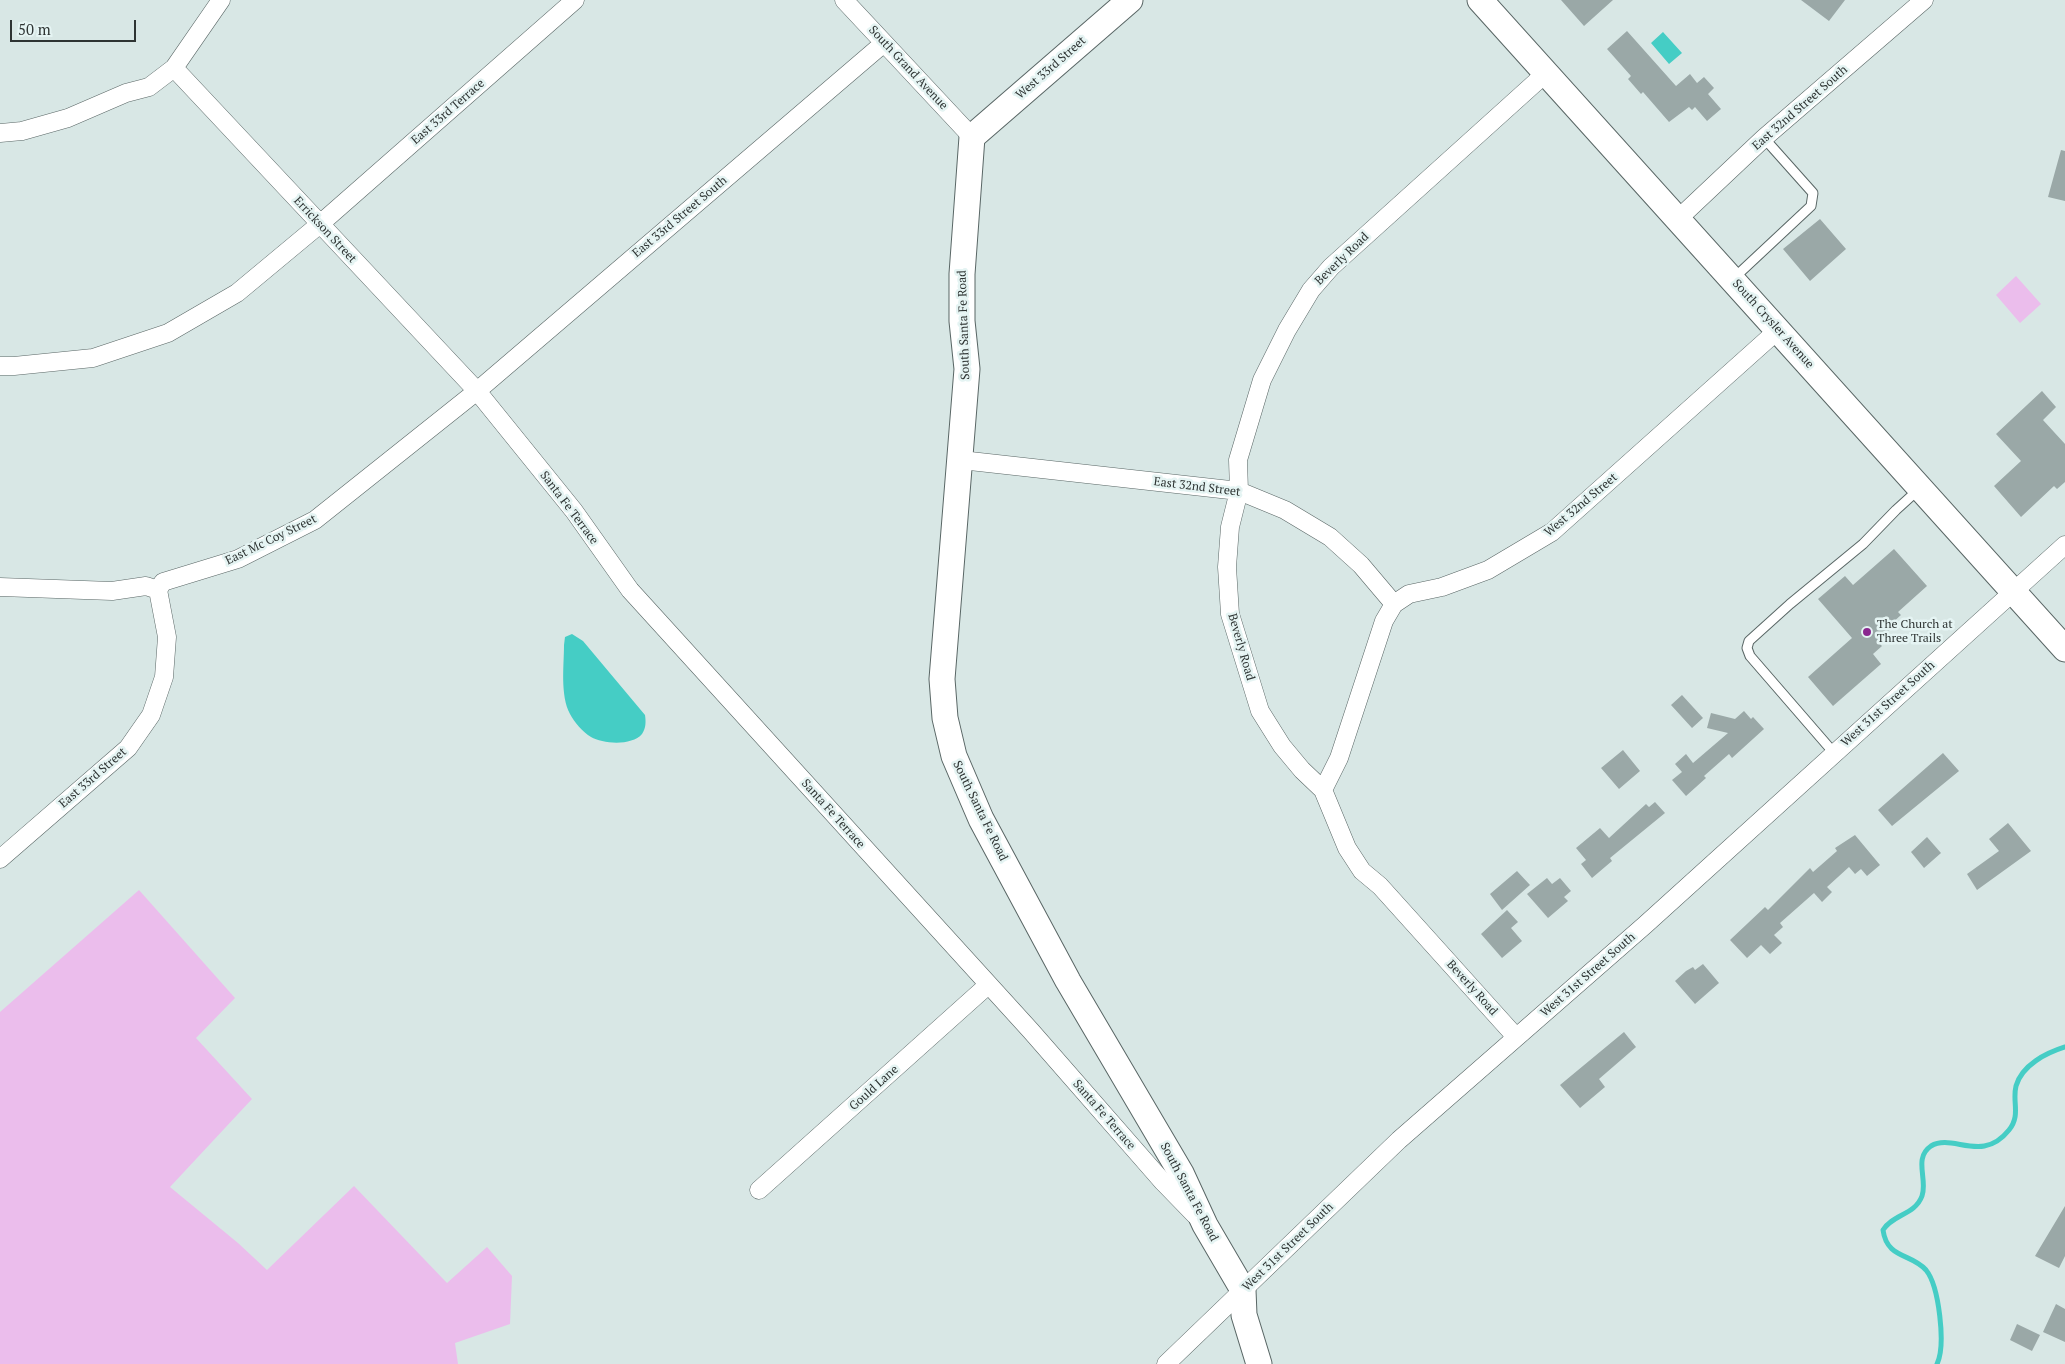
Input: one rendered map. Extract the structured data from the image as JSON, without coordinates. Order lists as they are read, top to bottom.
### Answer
{
  "streets": {
    "street": [
      "South Grand Avenue",
      "West 33rd Street",
      "East 32nd Street South",
      "East 33rd Terrace",
      "East 33rd Street South",
      "Errickson Street",
      "Beverly Road",
      "South Crysler Avenue",
      "South Santa Fe Road",
      "East 32nd Street",
      "West 32nd Street",
      "Santa Fe Terrace",
      "East Mc Coy Street",
      "West 31st Street South",
      "East 33rd Street",
      "Gould Lane"
    ]
  },
  "crossings": [
    ["South Grand Avenue", "West 33rd Street"],
    ["South Grand Avenue", "East 33rd Street South"],
    ["South Grand Avenue", "South Santa Fe Road"],
    ["West 33rd Street", "South Santa Fe Road"],
    ["East 32nd Street South", "South Crysler Avenue"],
    ["East 33rd Terrace", "Errickson Street"],
    ["East 33rd Street South", "Errickson Street"],
    ["East 33rd Street South", "Santa Fe Terrace"],
    ["East 33rd Street South", "East Mc Coy Street"],
    ["Errickson Street", "Santa Fe Terrace"],
    ["Errickson Street", "East Mc Coy Street"],
    ["Beverly Road", "South Crysler Avenue"],
    ["Beverly Road", "East 32nd Street"],
    ["Beverly Road", "West 31st Street South"],
    ["South Crysler Avenue", "West 32nd Street"],
    ["South Crysler Avenue", "West 31st Street South"],
    ["South Santa Fe Road", "East 32nd Street"],
    ["South Santa Fe Road", "Santa Fe Terrace"],
    ["South Santa Fe Road", "West 31st Street South"],
    ["East 32nd Street", "West 32nd Street"],
    ["Santa Fe Terrace", "East Mc Coy Street"],
    ["Santa Fe Terrace", "Gould Lane"],
    ["East Mc Coy Street", "East 33rd Street"]
  ],
  "places": ["The Church at Three Trails"],
  "scale_bar": "50 m"
}
